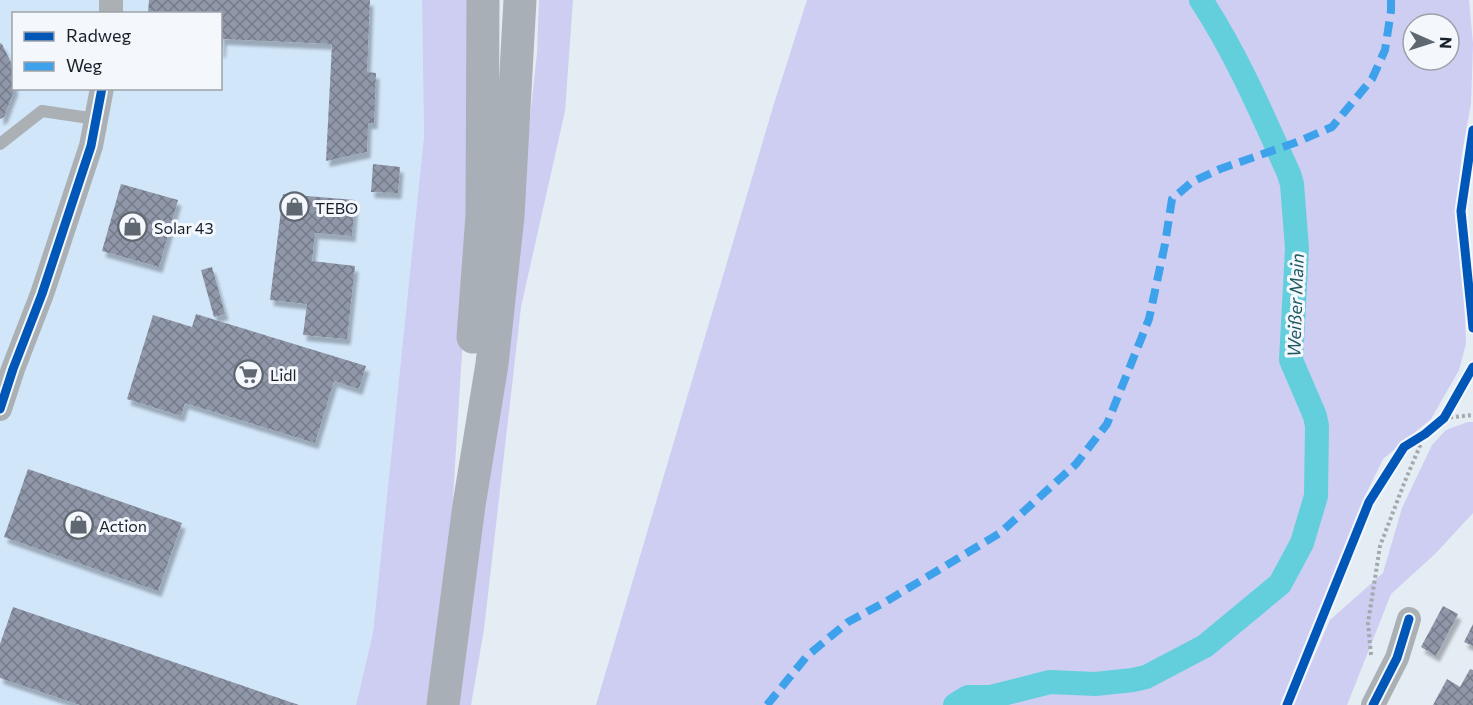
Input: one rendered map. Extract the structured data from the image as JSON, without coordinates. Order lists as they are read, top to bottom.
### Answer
{
  "water": ["Weißer Main"],
  "places": {
    "shop": ["TEBO", "Solar 43", "Action"],
    "supermarket": ["Lidl"]
  },
  "legend": ["Radweg", "Weg"],
  "north": "right"
}
